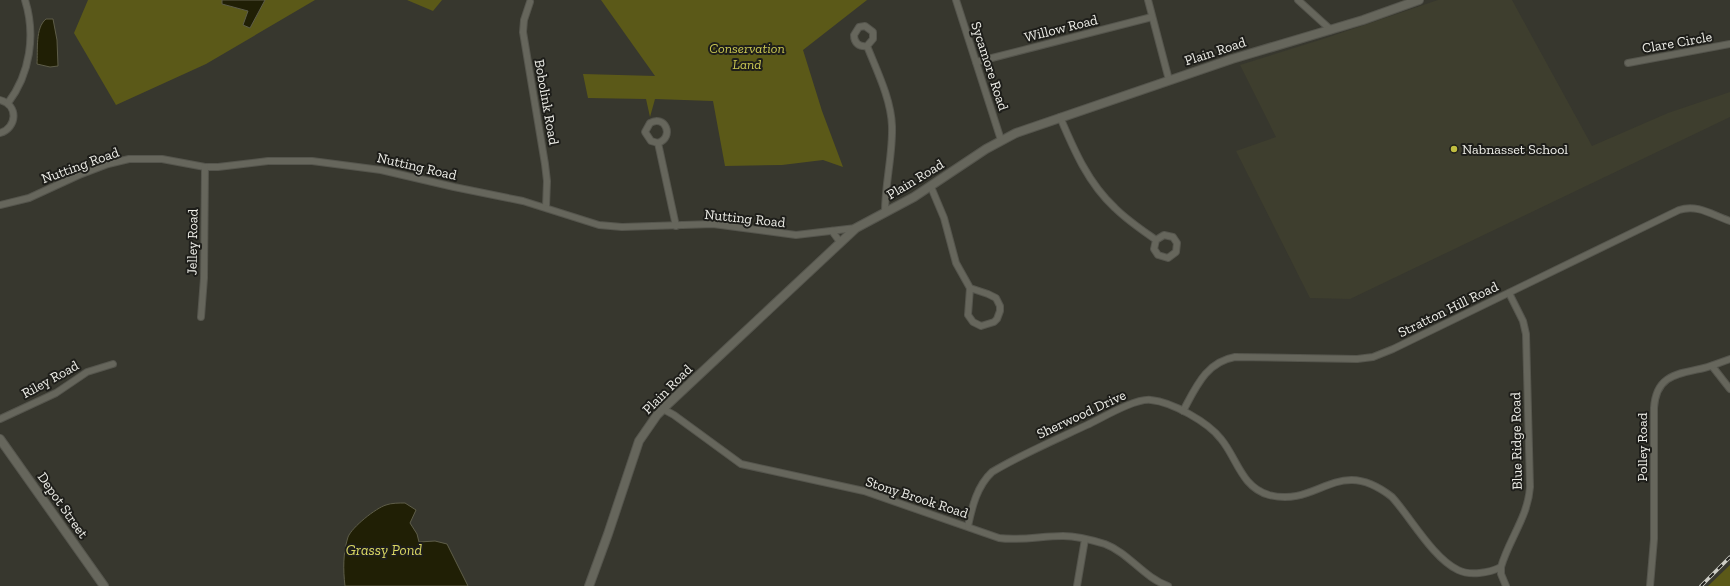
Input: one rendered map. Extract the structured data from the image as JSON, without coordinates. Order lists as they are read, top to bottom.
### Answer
{
  "streets": {
    "main road": ["Plain Road", "Depot Street"],
    "street": [
      "Willow Road",
      "Clare Circle",
      "Sycamore Road",
      "Bobolink Road",
      "Nutting Road",
      "Jelley Road",
      "Stratton Hill Road",
      "Riley Road",
      "Sherwood Drive",
      "Blue Ridge Road",
      "Polley Road",
      "Stony Brook Road"
    ]
  },
  "crossings": [
    ["Willow Road", "Sycamore Road"],
    ["Plain Road", "Sycamore Road"],
    ["Plain Road", "Nutting Road"],
    ["Plain Road", "Stony Brook Road"],
    ["Bobolink Road", "Nutting Road"],
    ["Nutting Road", "Jelley Road"],
    ["Stratton Hill Road", "Sherwood Drive"],
    ["Stratton Hill Road", "Blue Ridge Road"],
    ["Sherwood Drive", "Blue Ridge Road"],
    ["Sherwood Drive", "Stony Brook Road"]
  ],
  "water": ["Grassy Pond"],
  "parks": ["Conservation Land"],
  "places": ["Nabnasset School"]
}
